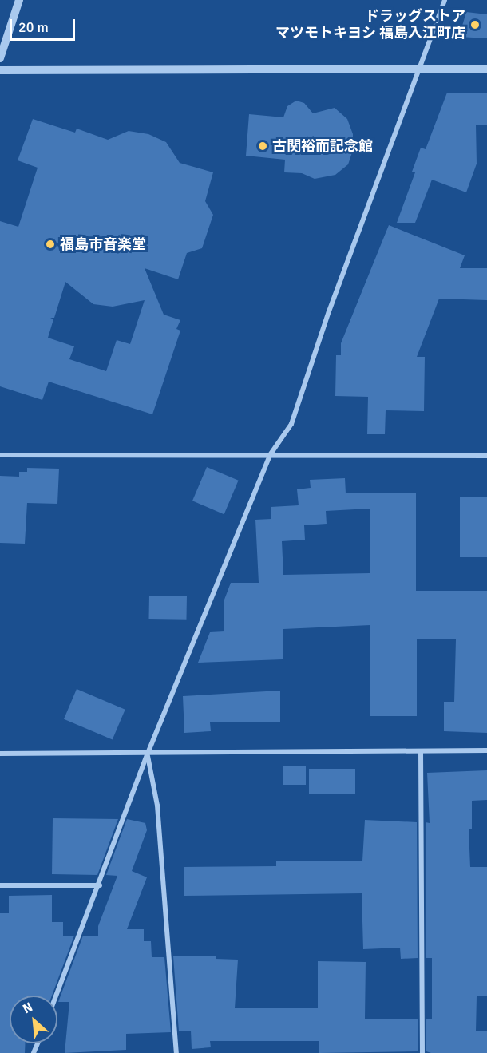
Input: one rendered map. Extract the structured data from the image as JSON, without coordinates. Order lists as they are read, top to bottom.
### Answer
{
  "places": ["ドラッグストア マツモトキヨシ 福島入江町店", "古関裕而記念館", "福島市音楽堂"],
  "scale_bar": "20 m",
  "north": "top left"
}
